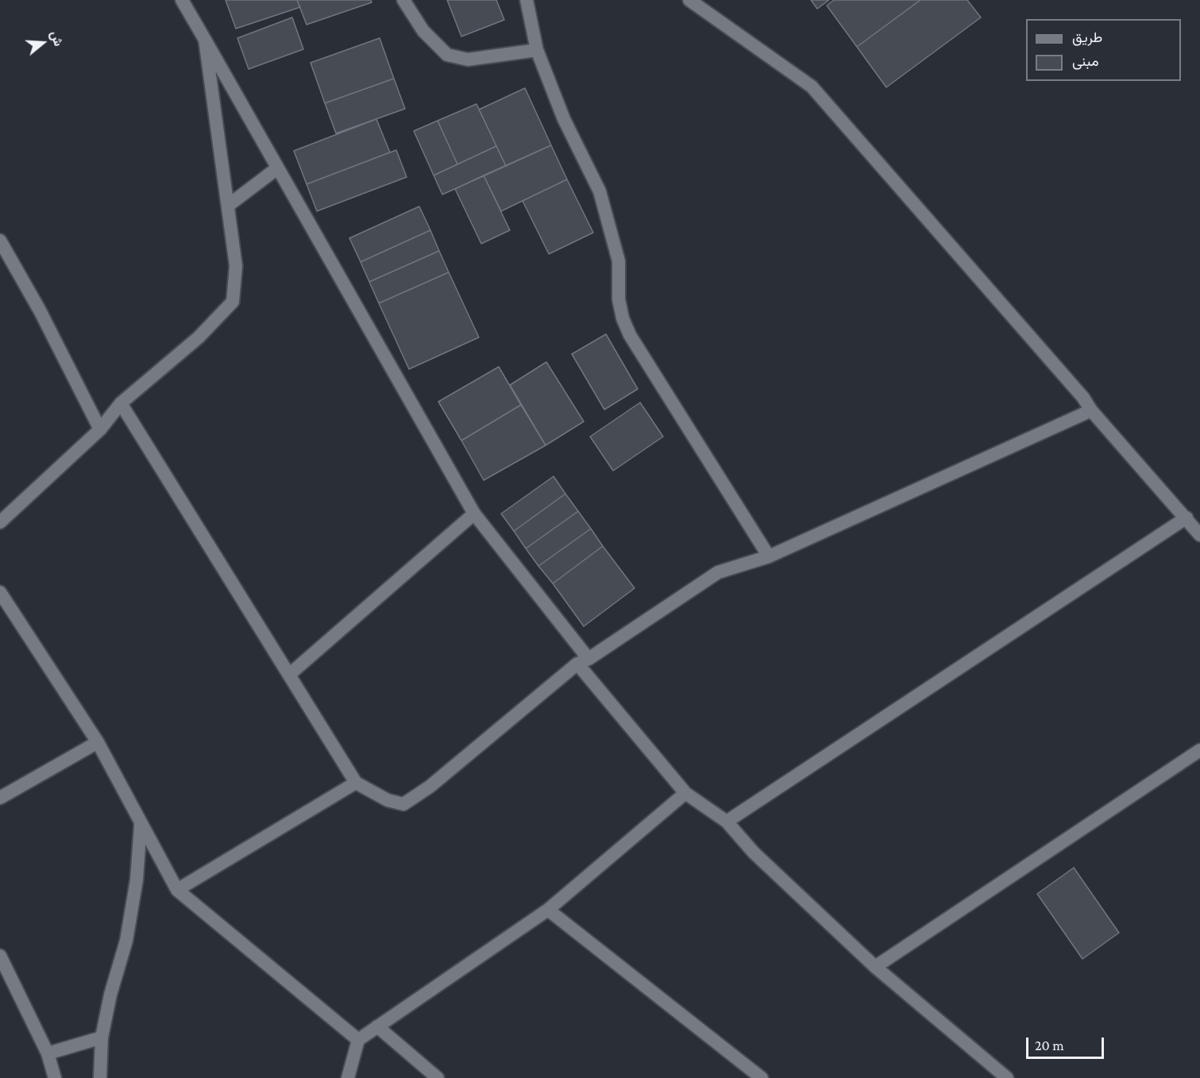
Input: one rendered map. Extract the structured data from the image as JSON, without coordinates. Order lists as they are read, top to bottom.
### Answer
{
  "legend": ["طريق", "مبنى"],
  "scale_bar": "20 m",
  "north": "right"
}
